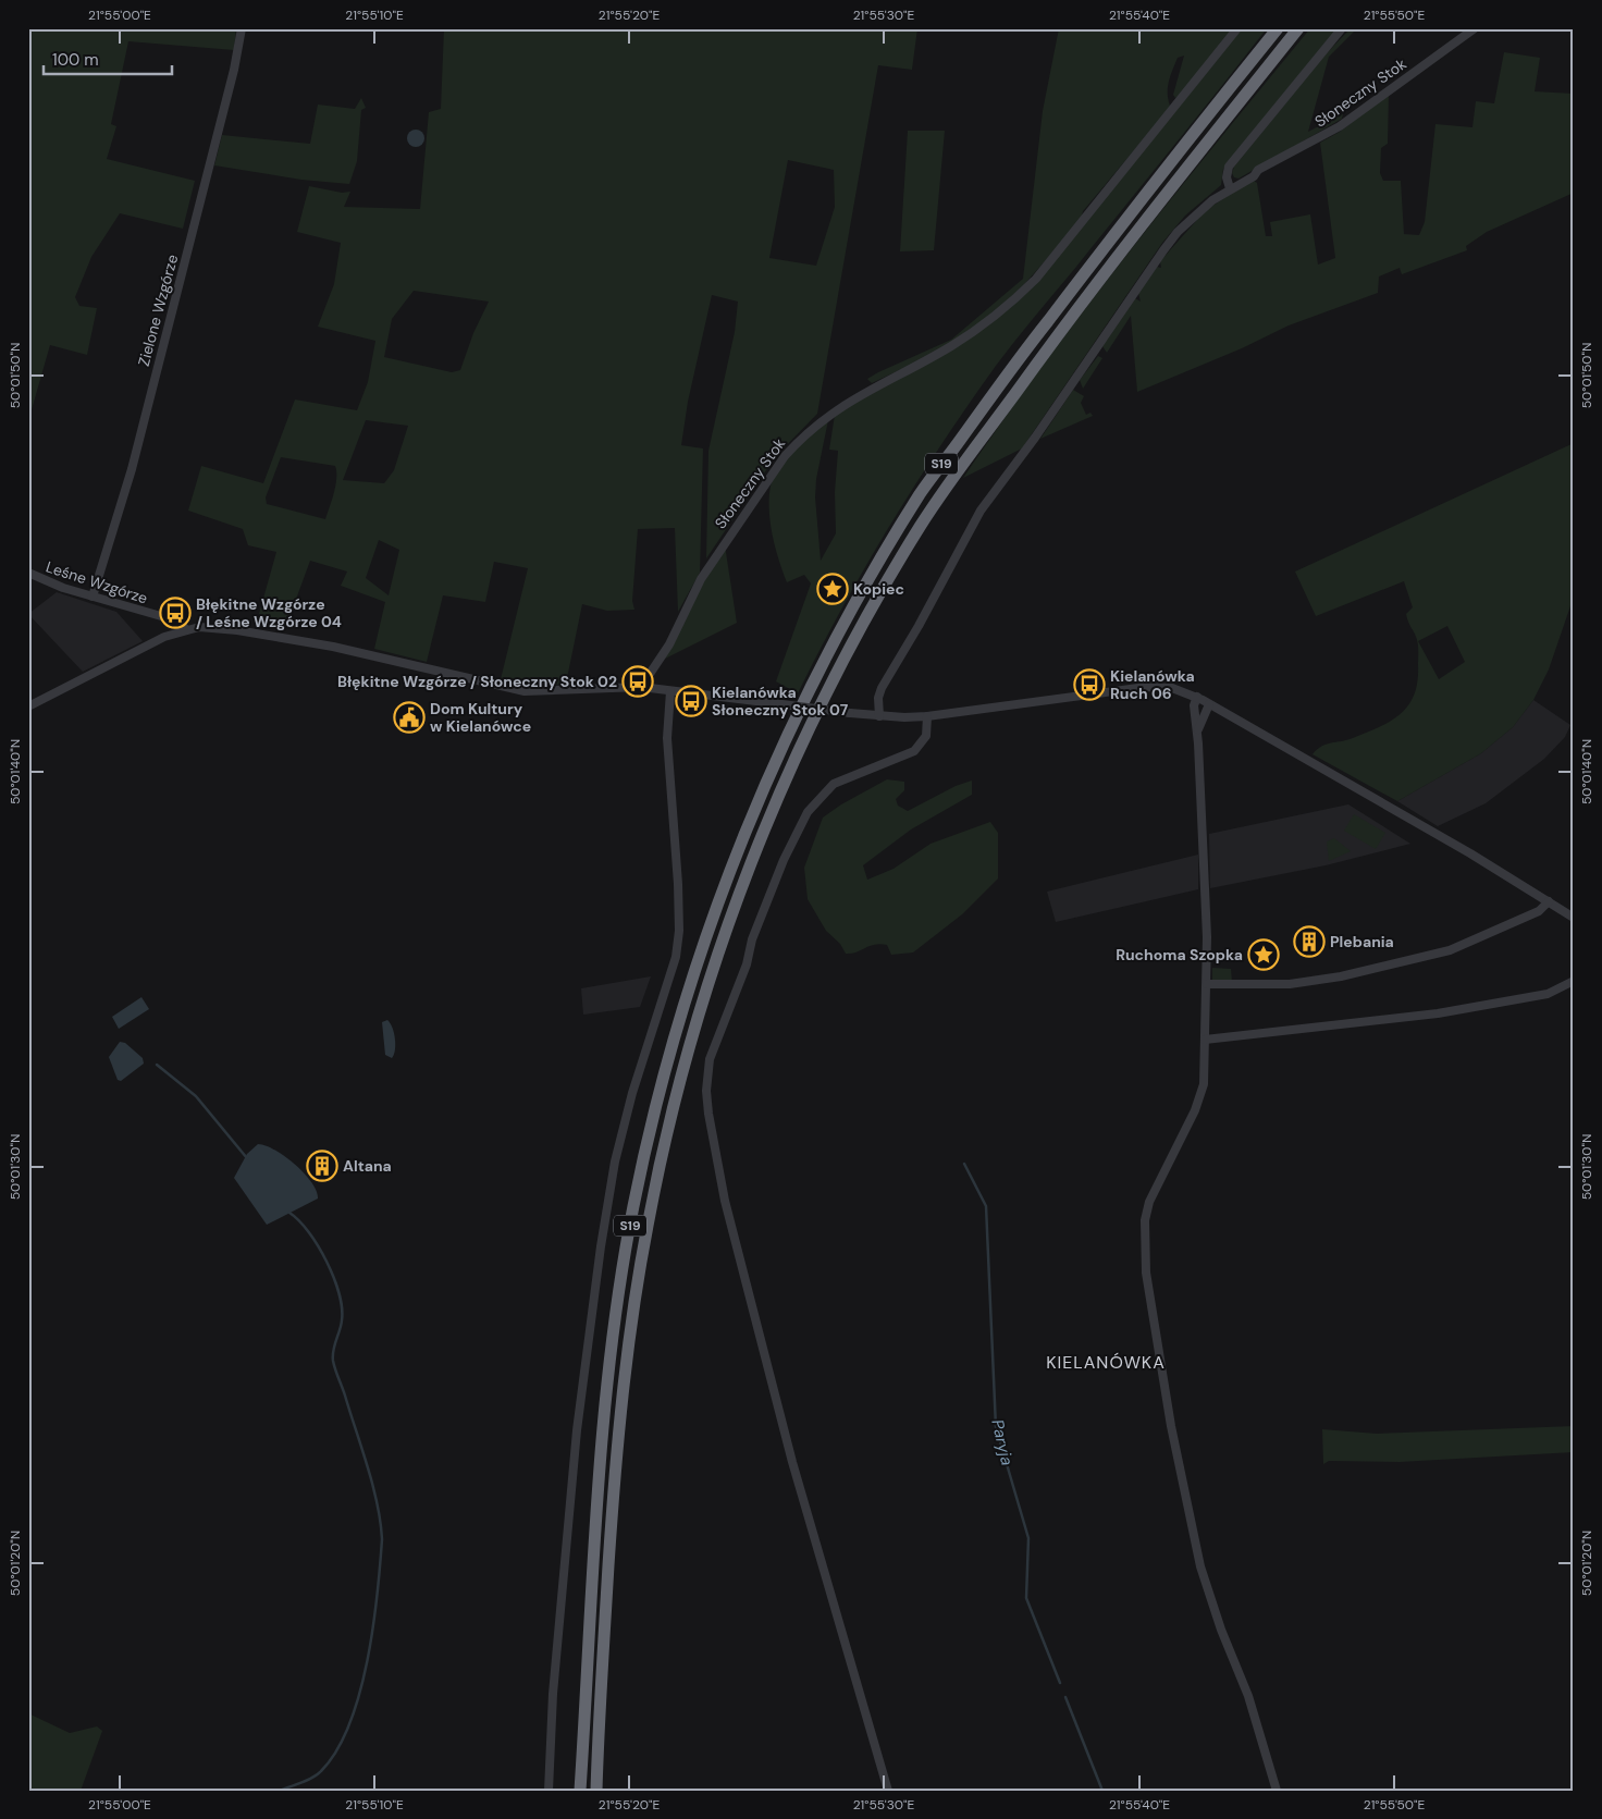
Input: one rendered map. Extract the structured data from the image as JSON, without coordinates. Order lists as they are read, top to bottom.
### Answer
{
  "streets": {
    "highway": ["S19"],
    "street": ["Słoneczny Stok", "Zielone Wzgórze", "Leśne Wzgórze"]
  },
  "crossings": [
    ["Zielone Wzgórze", "Leśne Wzgórze"]
  ],
  "districts": ["KIELANÓWKA"],
  "water": ["Paryja"],
  "places": {
    "place": ["Kopiec", "Ruchoma Szopka"],
    "bus stop": [
      "Błękitne Wzgórze / Leśne Wzgórze 04",
      "Błękitne Wzgórze / Słoneczny Stok 02",
      "Kielanówka Ruch 06",
      "Kielanówka Słoneczny Stok 07"
    ],
    "public building": ["Dom Kultury w Kielanówce"],
    "building": ["Plebania", "Altana"]
  },
  "scale_bar": "100 m",
  "coordinates": [
    "21°55'00\"E",
    "21°55'10\"E",
    "21°55'20\"E",
    "21°55'30\"E",
    "21°55'40\"E",
    "21°55'50\"E",
    "50°01'50\"N",
    "50°01'40\"N",
    "50°01'30\"N",
    "50°01'20\"N"
  ]
}
